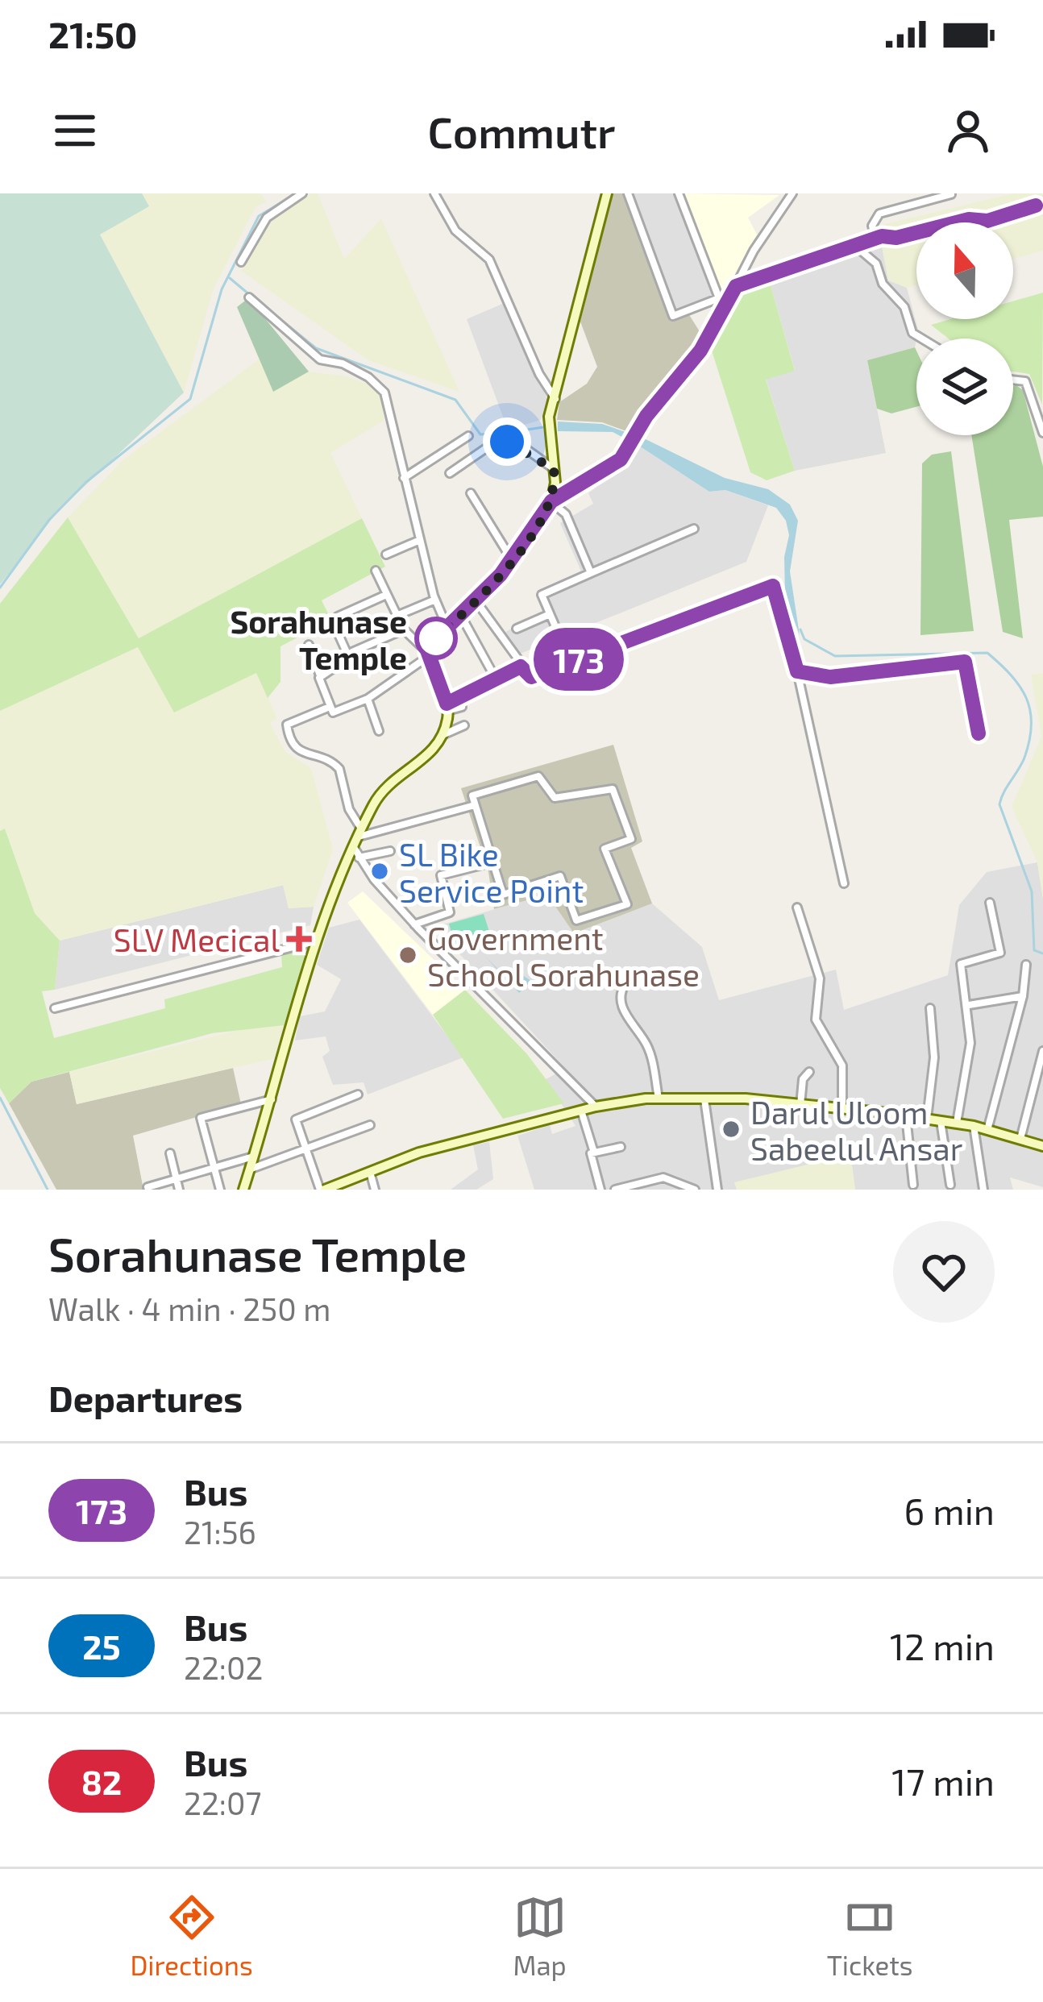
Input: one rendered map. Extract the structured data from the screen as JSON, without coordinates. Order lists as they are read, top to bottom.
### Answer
{
  "places": {
    "other": [
      "Sorahunase Temple",
      "SL Bike Service Point",
      "Government School Sorahunase",
      "Darul Uloom Sabeelul Ansar"
    ],
    "health": ["SLV Mecical"]
  },
  "lines": ["bus line 173"],
  "north": "top",
  "page": {
    "status": "21:50",
    "header": "Commutr",
    "on_map": "173",
    "heading": [
      ["Sorahunase Temple", "Walk · 4 min · 250 m"],
      "Departures"
    ],
    "list": [
      {
        "mark": "173",
        "name": "Bus",
        "note": "21:56",
        "value": "6 min"
      },
      {
        "mark": "25",
        "name": "Bus",
        "note": "22:02",
        "value": "12 min"
      },
      {
        "mark": "82",
        "name": "Bus",
        "note": "22:07",
        "value": "17 min"
      }
    ],
    "tabs": ["Directions", "Map", "Tickets"]
  }
}
